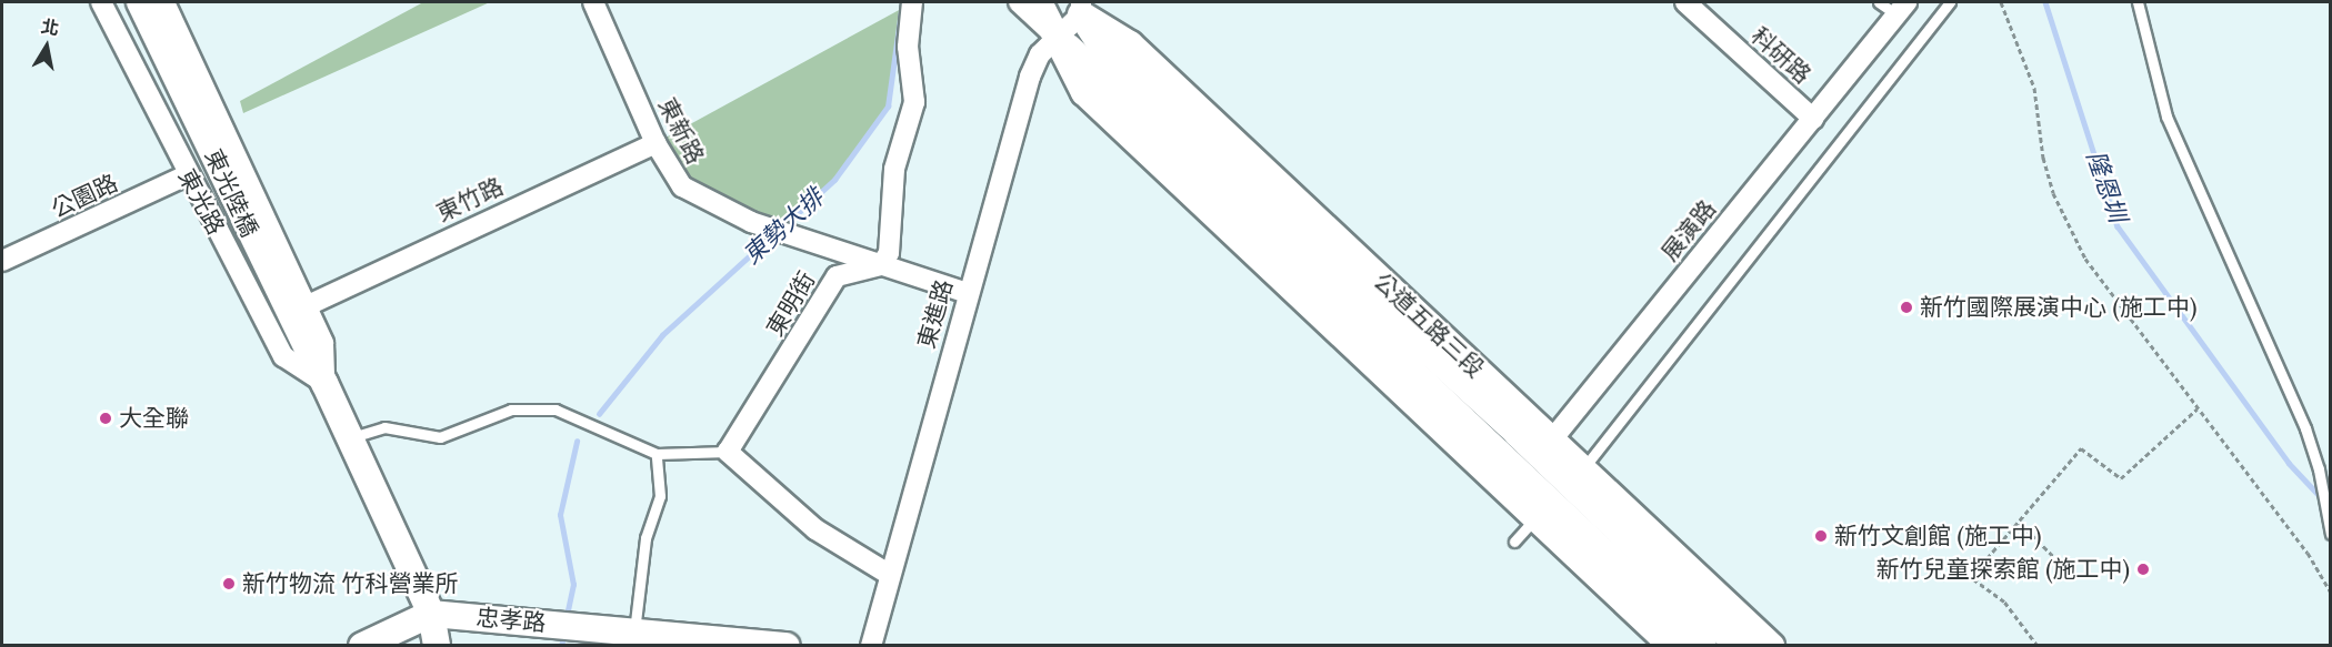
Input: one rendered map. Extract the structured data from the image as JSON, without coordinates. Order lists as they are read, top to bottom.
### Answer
{
  "streets": {
    "street": [
      "科研路",
      "東新路",
      "東光陸橋",
      "公園路",
      "東竹路",
      "東光路",
      "展演路",
      "東明街",
      "東進路",
      "公道五路三段",
      "忠孝路"
    ]
  },
  "crossings": [
    ["科研路", "展演路"],
    ["東新路", "東竹路"],
    ["東新路", "東明街"],
    ["東新路", "東進路"],
    ["東光陸橋", "東光路"],
    ["公園路", "東光路"],
    ["展演路", "公道五路三段"],
    ["東進路", "公道五路三段"]
  ],
  "water": ["隆恩圳", "東勢大排"],
  "places": [
    "新竹國際展演中心 (施工中)",
    "大全聯",
    "新竹文創館 (施工中)",
    "新竹兒童探索館 (施工中)",
    "新竹物流 竹科營業所"
  ],
  "north": "top"
}
